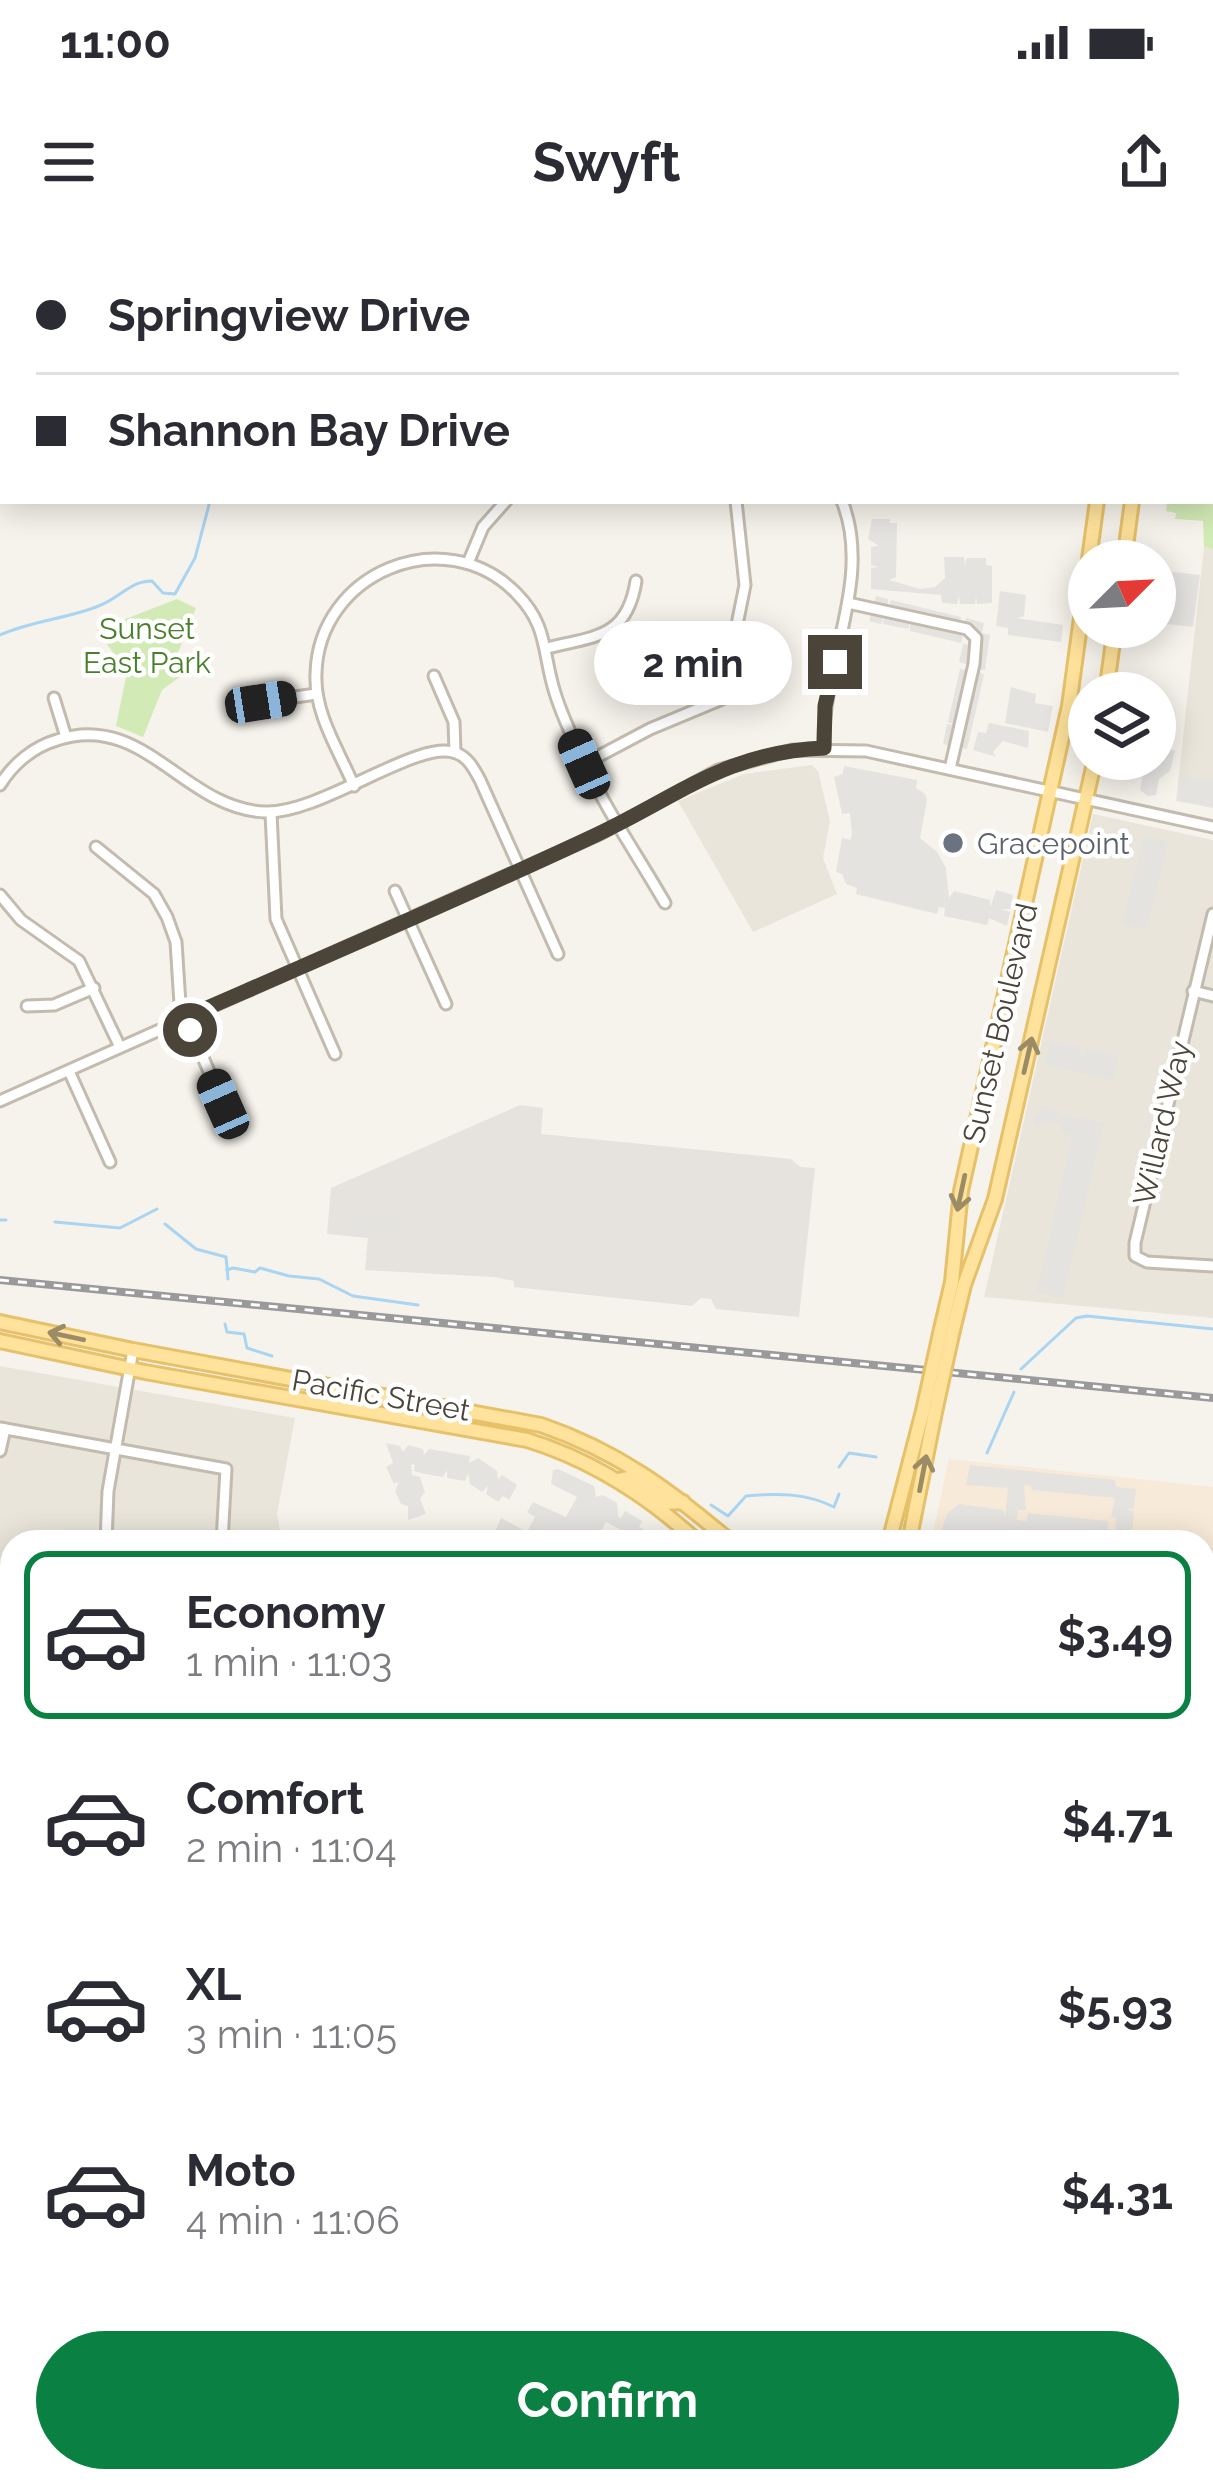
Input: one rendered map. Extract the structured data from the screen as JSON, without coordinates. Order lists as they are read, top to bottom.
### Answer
{
  "streets": {
    "main road": ["Sunset Boulevard", "Pacific Street"],
    "street": ["Willard Way"]
  },
  "parks": ["Sunset East Park"],
  "places": ["Gracepoint"],
  "north": "top right",
  "page": {
    "status": "11:00",
    "header": "Swyft",
    "banner": ["Springview Drive", "Shannon Bay Drive"],
    "bubble": "2 min",
    "list": [
      {
        "name": "Economy",
        "note": "1 min · 11:03",
        "value": "$3.49"
      },
      {
        "name": "Comfort",
        "note": "2 min · 11:04",
        "value": "$4.71"
      },
      {
        "name": "XL",
        "note": "3 min · 11:05",
        "value": "$5.93"
      },
      {
        "name": "Moto",
        "note": "4 min · 11:06",
        "value": "$4.31"
      }
    ],
    "buttons": "Confirm"
  }
}
